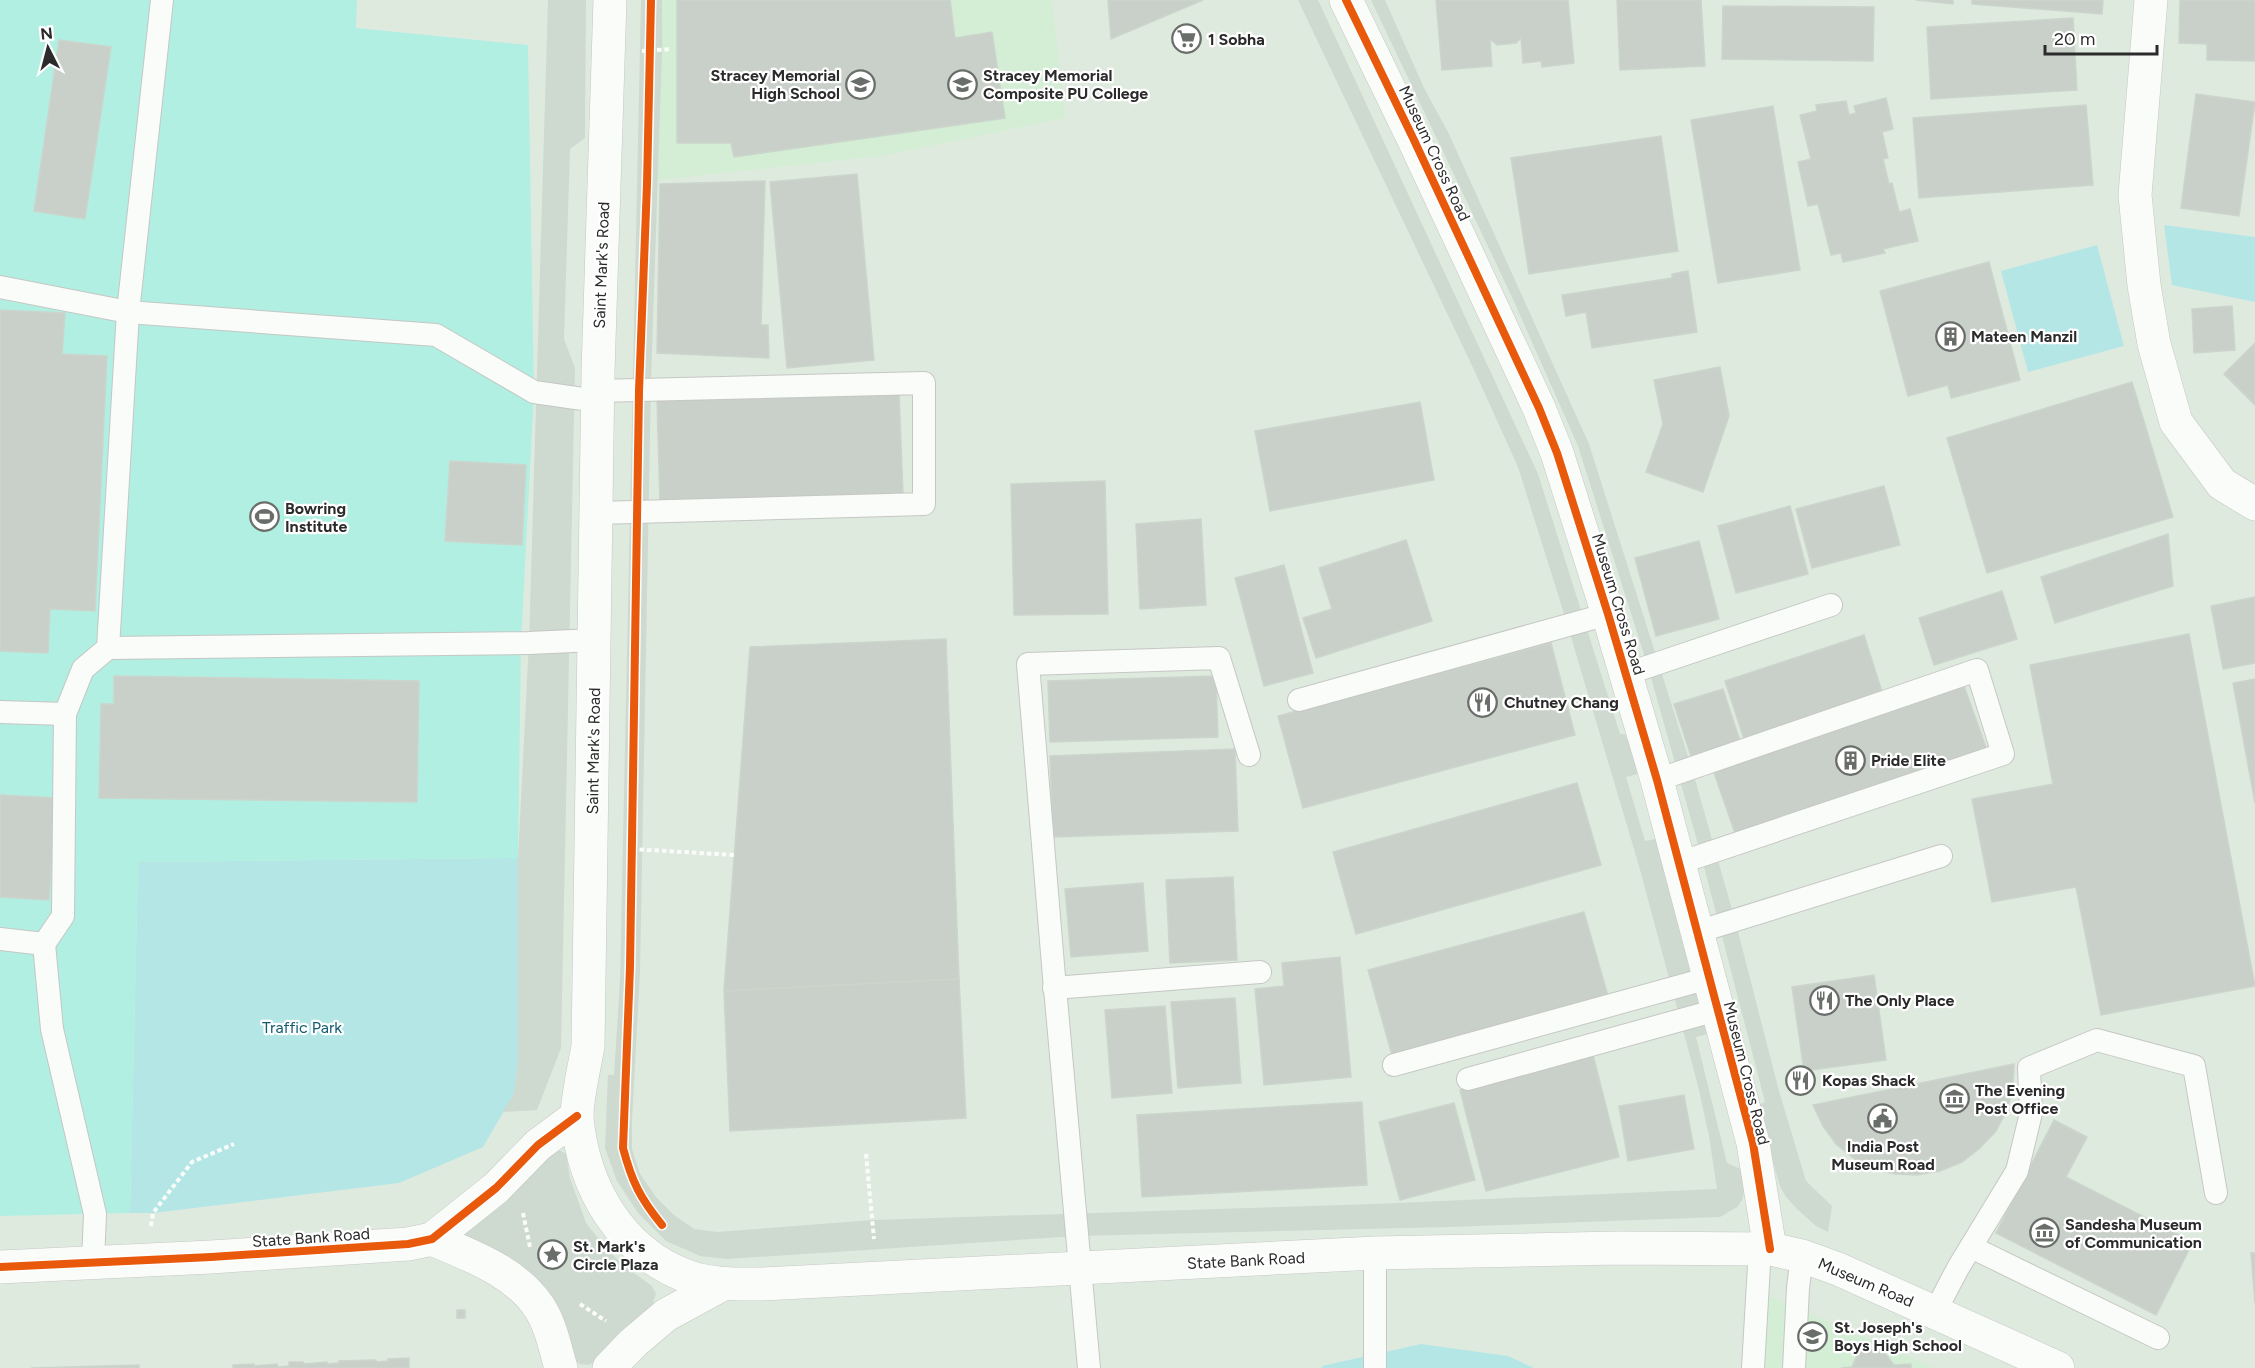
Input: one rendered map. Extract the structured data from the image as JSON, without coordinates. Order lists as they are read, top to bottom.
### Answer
{
  "streets": {
    "street": [
      "Museum Cross Road",
      "Saint Mark's Road",
      "State Bank Road",
      "Museum Road"
    ]
  },
  "crossings": [
    ["Museum Cross Road", "State Bank Road"],
    ["Museum Cross Road", "Museum Road"],
    ["Saint Mark's Road", "State Bank Road"],
    ["State Bank Road", "Museum Road"]
  ],
  "parks": ["Traffic Park"],
  "places": {
    "supermarket": ["1 Sobha"],
    "school or university": ["Stracey Memorial High School", "Stracey Memorial Composite PU College", "St. Joseph's Boys High School"],
    "building": ["Mateen Manzil", "Pride Elite"],
    "sports": ["Bowring Institute"],
    "restaurant": ["Chutney Chang", "The Only Place", "Kopas Shack"],
    "museum": ["The Evening Post Office", "Sandesha Museum of Communication"],
    "public building": ["India Post Museum Road"],
    "place": ["St. Mark's Circle Plaza"]
  },
  "scale_bar": "20 m",
  "north": "top"
}
